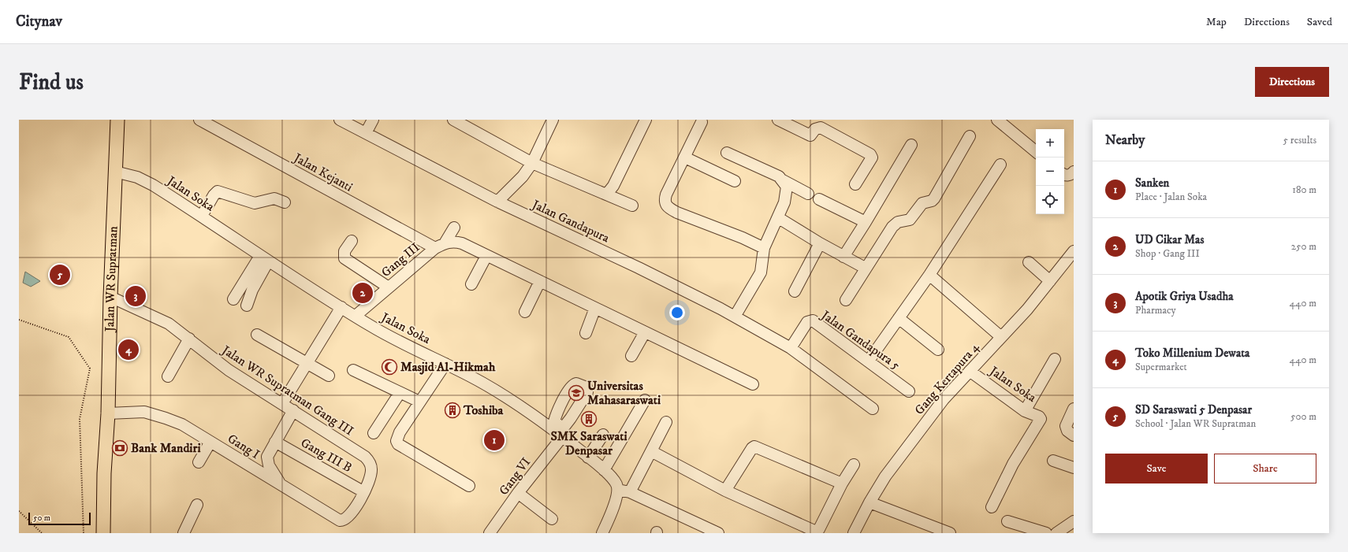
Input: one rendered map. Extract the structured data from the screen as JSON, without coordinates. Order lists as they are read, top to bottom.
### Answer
{
  "streets": {
    "main road": ["Jalan WR Supratman"],
    "street": [
      "Jalan Kejanti",
      "Jalan Soka",
      "Jalan Gandapura",
      "Gang III",
      "Jalan Gandapura 5",
      "Gang Kertapura 4",
      "Jalan WR Supratman Gang III",
      "Gang I",
      "Gang III B",
      "Gang VI"
    ]
  },
  "crossings": [
    ["Jalan Kejanti", "Gang III"],
    ["Jalan Soka", "Gang III"],
    ["Jalan Soka", "Jalan WR Supratman"],
    ["Jalan Soka", "Gang Kertapura 4"],
    ["Jalan Soka", "Gang VI"],
    ["Jalan Gandapura", "Jalan Gandapura 5"],
    ["Jalan WR Supratman", "Jalan WR Supratman Gang III"],
    ["Jalan WR Supratman", "Gang I"],
    ["Jalan WR Supratman Gang III", "Gang I"],
    ["Gang I", "Gang III B"]
  ],
  "places": {
    "mosque": ["Masjid Al-Hikmah"],
    "school or university": ["Universitas Mahasaraswati"],
    "building": ["Toshiba", "SMK Saraswati Denpasar"],
    "bank": ["Bank Mandiri"]
  },
  "scale_bar": "50 m",
  "page": {
    "header": "Citynav",
    "nav": ["Map", "Directions", "Saved"],
    "buttons": [
      "Directions",
      ["Save", "Share"]
    ],
    "title": "Find us",
    "heading": ["Nearby", "5 results"],
    "map_buttons": ["+", "−"],
    "list": [
      {
        "mark": "1",
        "name": "Sanken",
        "note": "Place · Jalan Soka",
        "value": "180 m"
      },
      {
        "mark": "2",
        "name": "UD Cikar Mas",
        "note": "Shop · Gang III",
        "value": "250 m"
      },
      {
        "mark": "3",
        "name": "Apotik Griya Usadha",
        "note": "Pharmacy",
        "value": "440 m"
      },
      {
        "mark": "4",
        "name": "Toko Millenium Dewata",
        "note": "Supermarket",
        "value": "440 m"
      },
      {
        "mark": "5",
        "name": "SD Saraswati 5 Denpasar",
        "note": "School · Jalan WR Supratman",
        "value": "500 m"
      }
    ],
    "pins": [
      "5",
      "2",
      "3",
      "4",
      "1"
    ],
    "scale": "50 m"
  }
}
